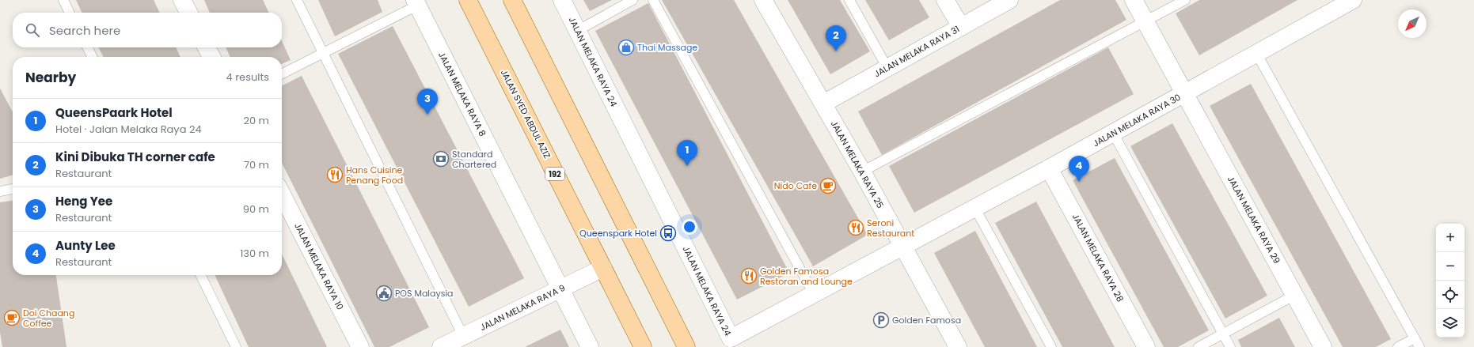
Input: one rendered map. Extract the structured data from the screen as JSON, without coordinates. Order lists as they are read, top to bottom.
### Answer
{
  "streets": {
    "main road": ["JALAN SYED ABDUL AZIZ", "192"],
    "street": [
      "JALAN MELAKA RAYA 31",
      "JALAN MELAKA RAYA 24",
      "JALAN MELAKA RAYA 8",
      "JALAN MELAKA RAYA 30",
      "JALAN MELAKA RAYA 25",
      "JALAN MELAKA RAYA 29",
      "JALAN MELAKA RAYA 28",
      "JALAN MELAKA RAYA 10",
      "JALAN MELAKA RAYA 9"
    ]
  },
  "crossings": [
    ["JALAN MELAKA RAYA 31", "JALAN MELAKA RAYA 25"],
    ["JALAN MELAKA RAYA 24", "JALAN MELAKA RAYA 30"],
    ["JALAN MELAKA RAYA 24", "JALAN MELAKA RAYA 25"],
    ["JALAN MELAKA RAYA 8", "JALAN MELAKA RAYA 9"],
    ["JALAN SYED ABDUL AZIZ", "JALAN MELAKA RAYA 9"],
    ["JALAN MELAKA RAYA 30", "JALAN MELAKA RAYA 25"],
    ["JALAN MELAKA RAYA 30", "JALAN MELAKA RAYA 29"],
    ["JALAN MELAKA RAYA 30", "JALAN MELAKA RAYA 28"]
  ],
  "places": {
    "shop": ["Thai Massage"],
    "bank": ["Standard Chartered"],
    "restaurant": ["Hans Cuisine Penang Food", "Seroni Restaurant", "Golden Famosa Restoran and Lounge"],
    "cafe": ["Nido Cafe", "Doi Chaang Coffee"],
    "bus stop": ["Queenspark Hotel"],
    "public building": ["POS Malaysia"],
    "parking": ["Golden Famosa"]
  },
  "north": "bottom left",
  "page": {
    "search": "Search here",
    "pins": [
      "2",
      "3",
      "1",
      "4"
    ],
    "heading": ["Nearby", "4 results"],
    "list": [
      {
        "mark": "1",
        "name": "QueensPaark Hotel",
        "note": "Hotel · Jalan Melaka Raya 24",
        "value": "20 m"
      },
      {
        "mark": "2",
        "name": "Kini Dibuka TH corner cafe",
        "note": "Restaurant",
        "value": "70 m"
      },
      {
        "mark": "3",
        "name": "Heng Yee",
        "note": "Restaurant",
        "value": "90 m"
      },
      {
        "mark": "4",
        "name": "Aunty Lee",
        "note": "Restaurant",
        "value": "130 m"
      }
    ],
    "map_buttons": ["+", "−"]
  }
}
